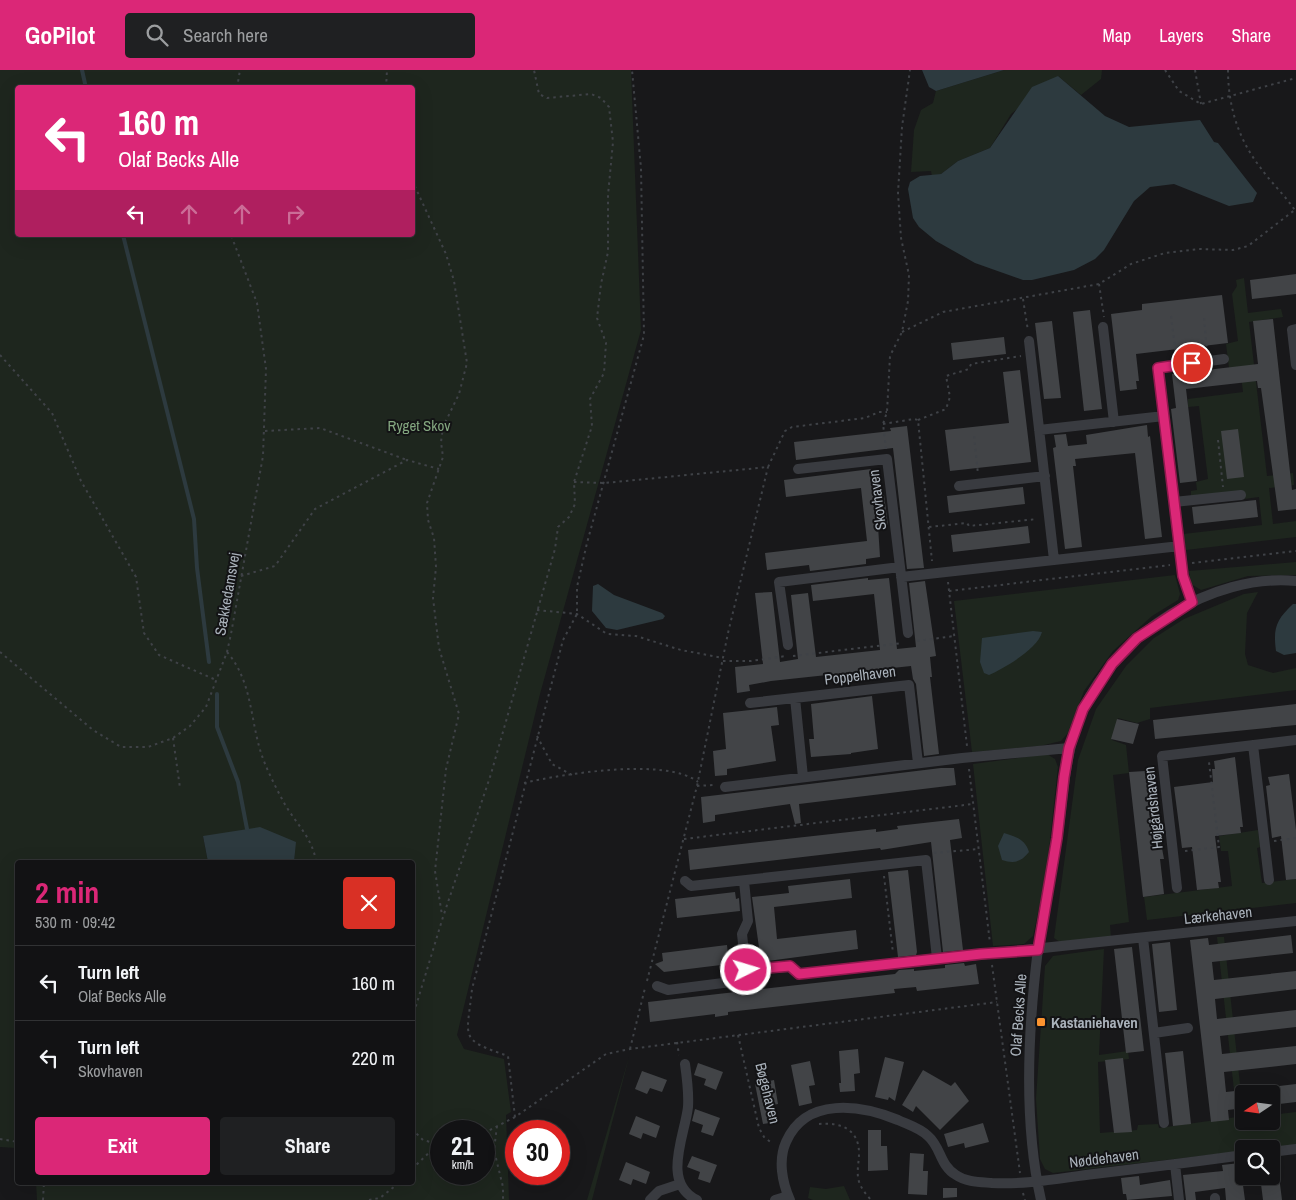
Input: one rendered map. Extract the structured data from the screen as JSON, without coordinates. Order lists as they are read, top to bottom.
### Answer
{
  "streets": {
    "street": [
      "Skovhaven",
      "Poppelhaven",
      "Højgårdshaven",
      "Lærkehaven",
      "Olaf Becks Alle",
      "Bøgehaven",
      "Nøddehaven"
    ],
    "path": ["Sækkedamsvej"]
  },
  "crossings": [
    ["Lærkehaven", "Olaf Becks Alle"],
    ["Olaf Becks Alle", "Bøgehaven"],
    ["Olaf Becks Alle", "Nøddehaven"],
    ["Bøgehaven", "Nøddehaven"]
  ],
  "parks": ["Ryget Skov"],
  "places": {
    "transit": ["Kastaniehaven"]
  },
  "north": "left",
  "page": {
    "header": "GoPilot",
    "search": "Search here",
    "nav": ["Map", "Layers", "Share"],
    "turn": ["160 m", "Olaf Becks Alle"],
    "heading": ["2 min", "530 m · 09:42"],
    "list": [
      {
        "name": "Turn left",
        "note": "Olaf Becks Alle",
        "value": "160 m"
      },
      {
        "name": "Turn left",
        "note": "Skovhaven",
        "value": "220 m"
      }
    ],
    "buttons": ["Exit", "Share"],
    "speed": "21 km/h",
    "limit": "30"
  }
}
